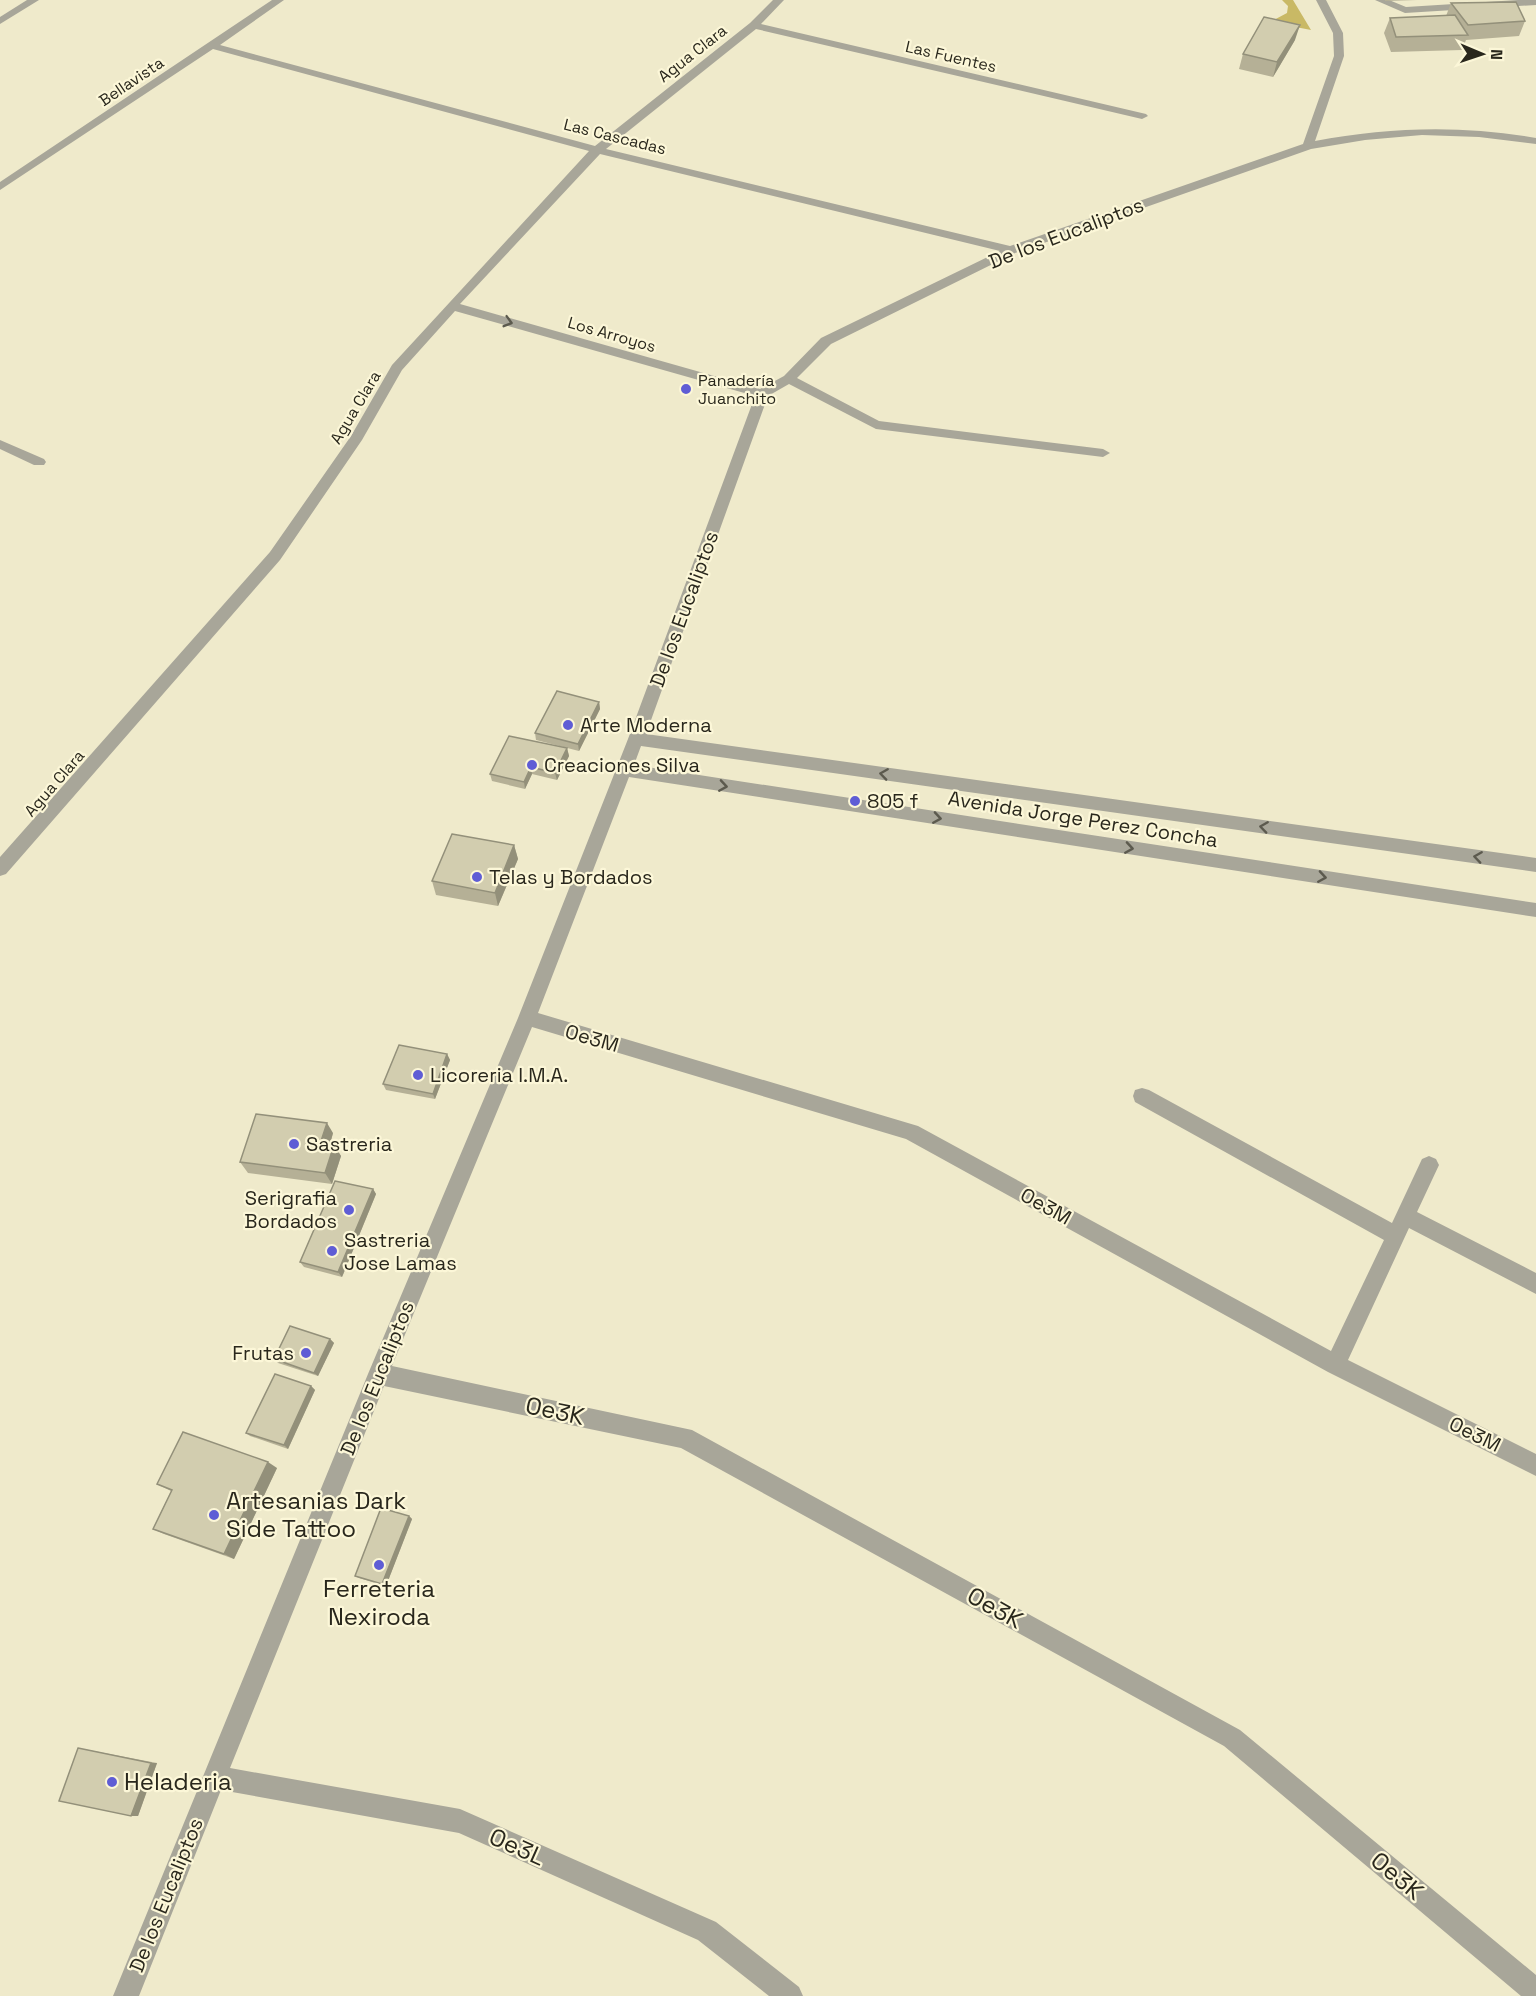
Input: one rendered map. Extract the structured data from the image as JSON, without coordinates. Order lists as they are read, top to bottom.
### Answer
{
  "streets": {
    "street": [
      "Agua Clara",
      "Las Fuentes",
      "Bellavista",
      "Las Cascadas",
      "De los Eucaliptos",
      "Los Arroyos",
      "Avenida Jorge Perez Concha",
      "Oe3M",
      "Oe3K",
      "Oe3L"
    ]
  },
  "crossings": [
    ["Agua Clara", "Las Fuentes"],
    ["Agua Clara", "Las Cascadas"],
    ["Agua Clara", "Los Arroyos"],
    ["Bellavista", "Las Cascadas"],
    ["Las Cascadas", "De los Eucaliptos"],
    ["De los Eucaliptos", "Los Arroyos"],
    ["De los Eucaliptos", "Avenida Jorge Perez Concha"],
    ["De los Eucaliptos", "Oe3M"],
    ["De los Eucaliptos", "Oe3K"],
    ["De los Eucaliptos", "Oe3L"]
  ],
  "one_way": ["Los Arroyos"],
  "places": [
    "Panadería Juanchito",
    "Arte Moderna",
    "Creaciones Silva",
    "805 f",
    "Telas y Bordados",
    "Licoreria I.M.A.",
    "Sastreria",
    "Serigrafia Bordados",
    "Sastreria Jose Lamas",
    "Frutas",
    "Artesanias Dark Side Tattoo",
    "Ferreteria Nexiroda",
    "Heladeria"
  ],
  "north": "right"
}
